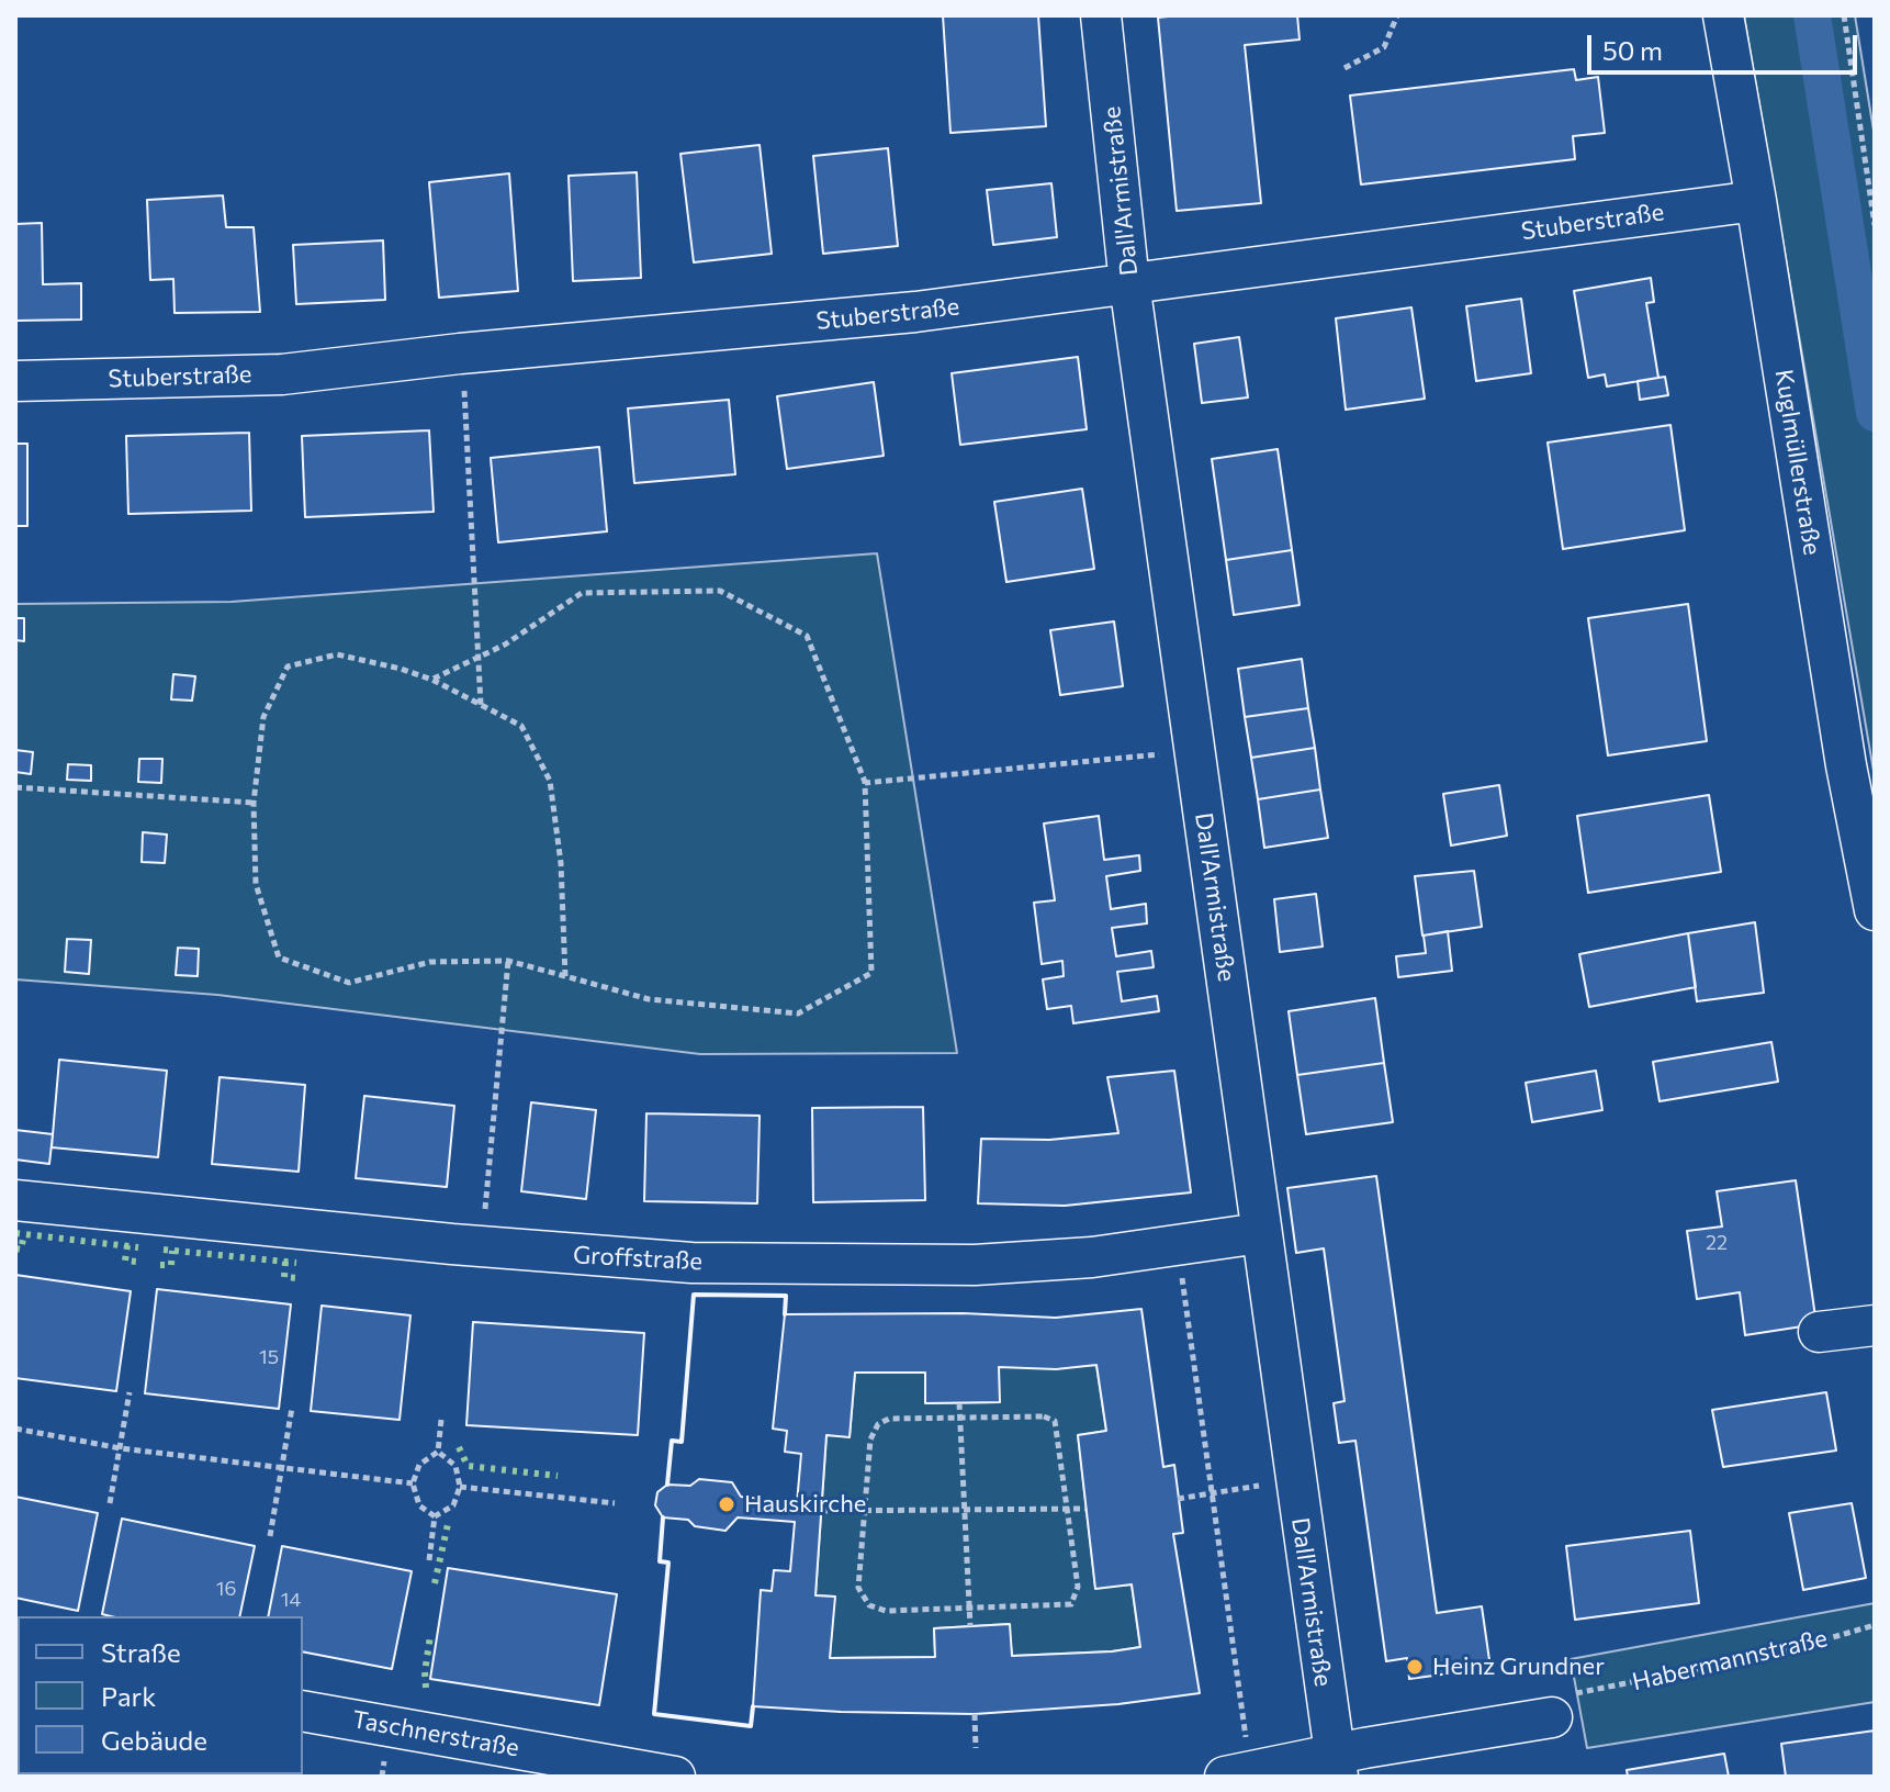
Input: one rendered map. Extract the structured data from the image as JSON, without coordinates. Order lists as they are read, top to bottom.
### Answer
{
  "streets": {
    "street": [
      "Dall'Armistraße",
      "Stuberstraße",
      "Kuglmüllerstraße",
      "Groffstraße",
      "Taschnerstraße"
    ],
    "path": ["Habermannstraße"]
  },
  "crossings": [
    ["Dall'Armistraße", "Stuberstraße"],
    ["Dall'Armistraße", "Groffstraße"],
    ["Stuberstraße", "Kuglmüllerstraße"]
  ],
  "places": ["Hauskirche", "Heinz Grundner"],
  "house_numbers": [
    "22",
    "15",
    "16",
    "14"
  ],
  "legend": ["Straße", "Park", "Gebäude"],
  "scale_bar": "50 m"
}
